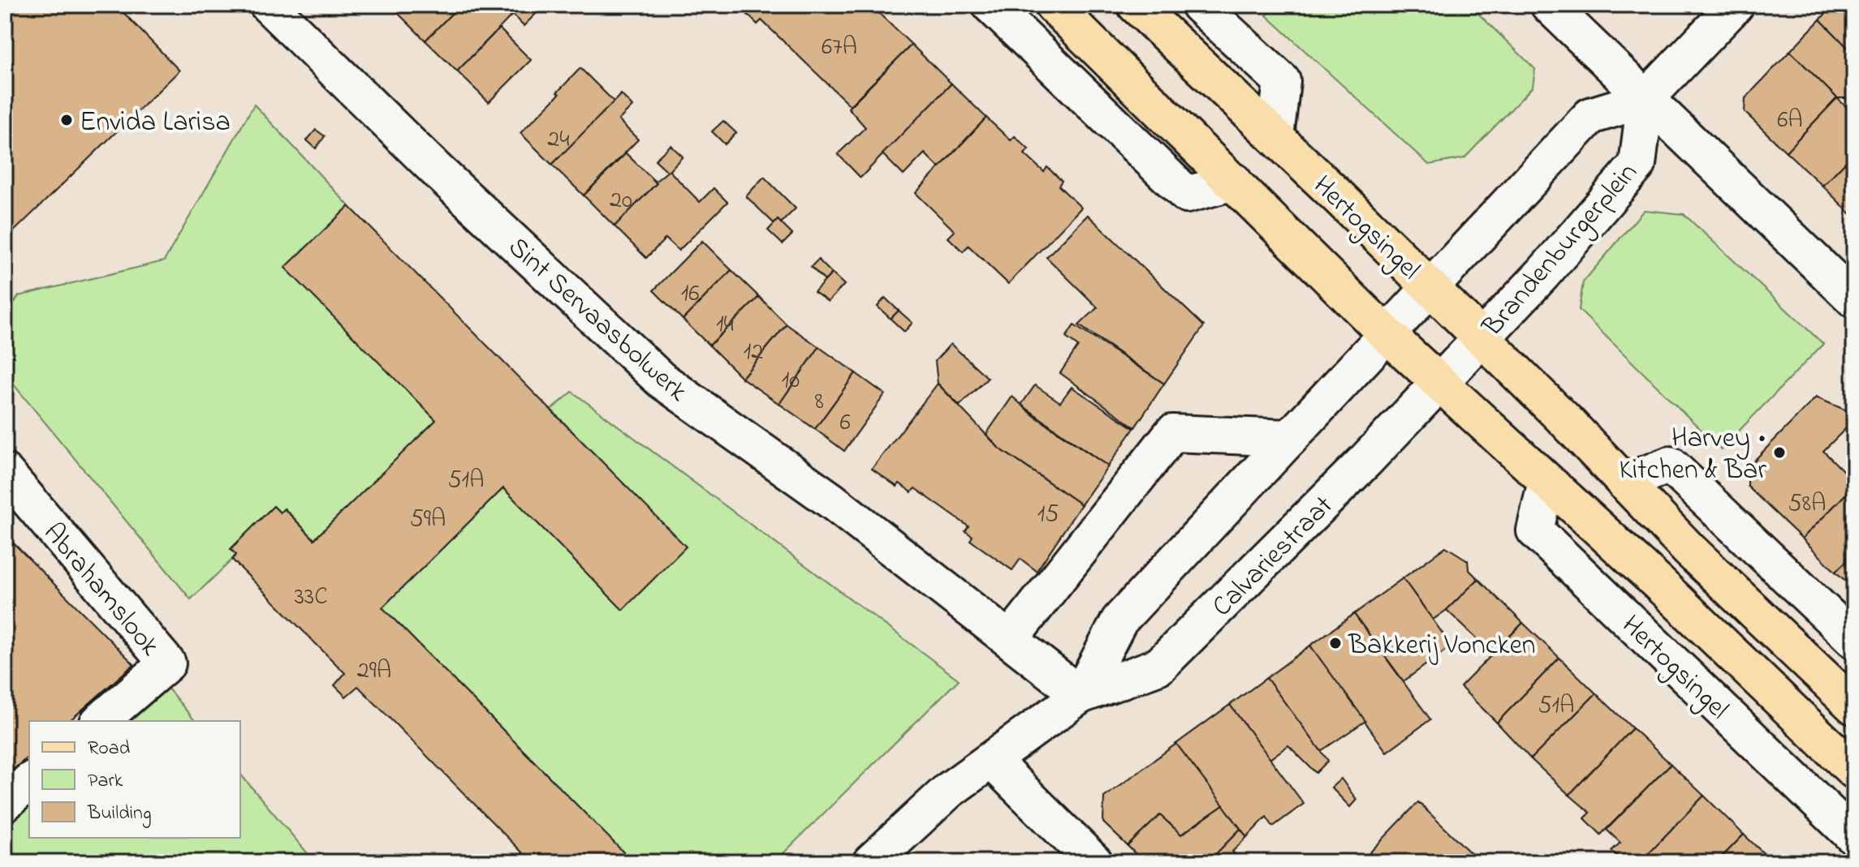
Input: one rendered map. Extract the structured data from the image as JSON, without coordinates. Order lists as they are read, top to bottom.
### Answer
{
  "streets": {
    "main road": ["Hertogsingel"],
    "street": [
      "Brandenburgerplein",
      "Sint Servaasbolwerk",
      "Calvariestraat",
      "Abrahamslook"
    ]
  },
  "crossings": [
    ["Hertogsingel", "Brandenburgerplein"],
    ["Hertogsingel", "Calvariestraat"],
    ["Brandenburgerplein", "Calvariestraat"],
    ["Sint Servaasbolwerk", "Calvariestraat"]
  ],
  "places": ["Envida Larisa", "Harvey • Kitchen & Bar", "Bakkerij Voncken"],
  "house_numbers": [
    "67A",
    "6A",
    "24",
    "20",
    "16",
    "14",
    "12",
    "10",
    "8",
    "6",
    "51A",
    "58A",
    "15",
    "59A",
    "33C",
    "29A",
    "51A"
  ],
  "legend": ["Road", "Park", "Building"]
}
